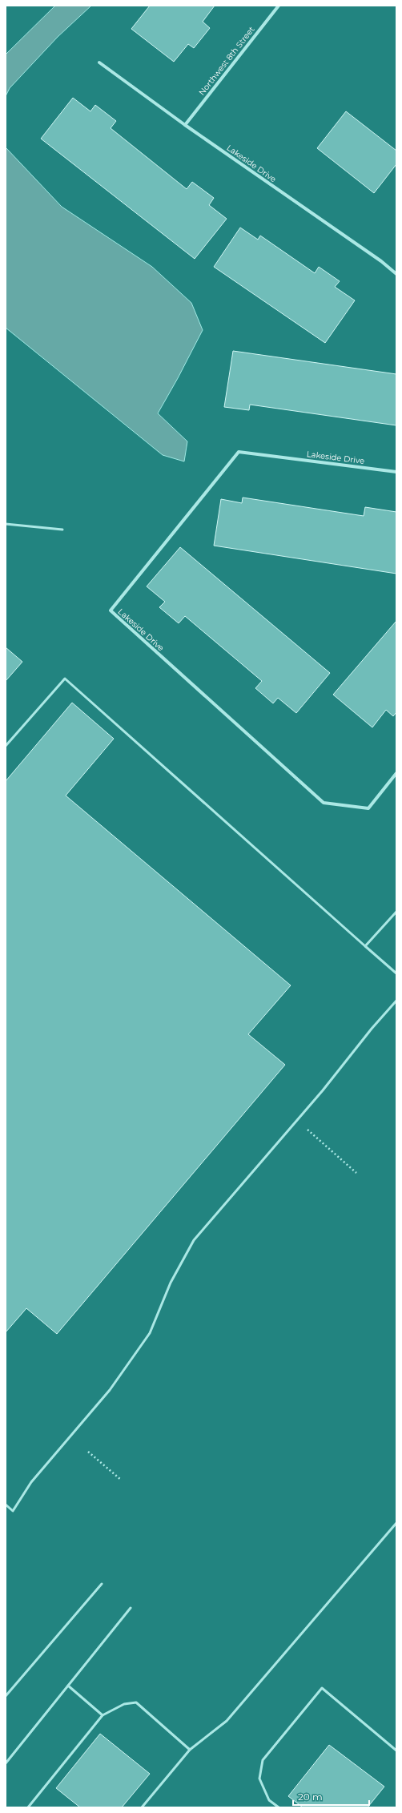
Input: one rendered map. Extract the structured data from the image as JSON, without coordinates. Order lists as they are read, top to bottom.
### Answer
{
  "streets": {
    "street": ["Northwest 8th Street", "Lakeside Drive"]
  },
  "crossings": [
    ["Northwest 8th Street", "Lakeside Drive"]
  ],
  "scale_bar": "20 m"
}
